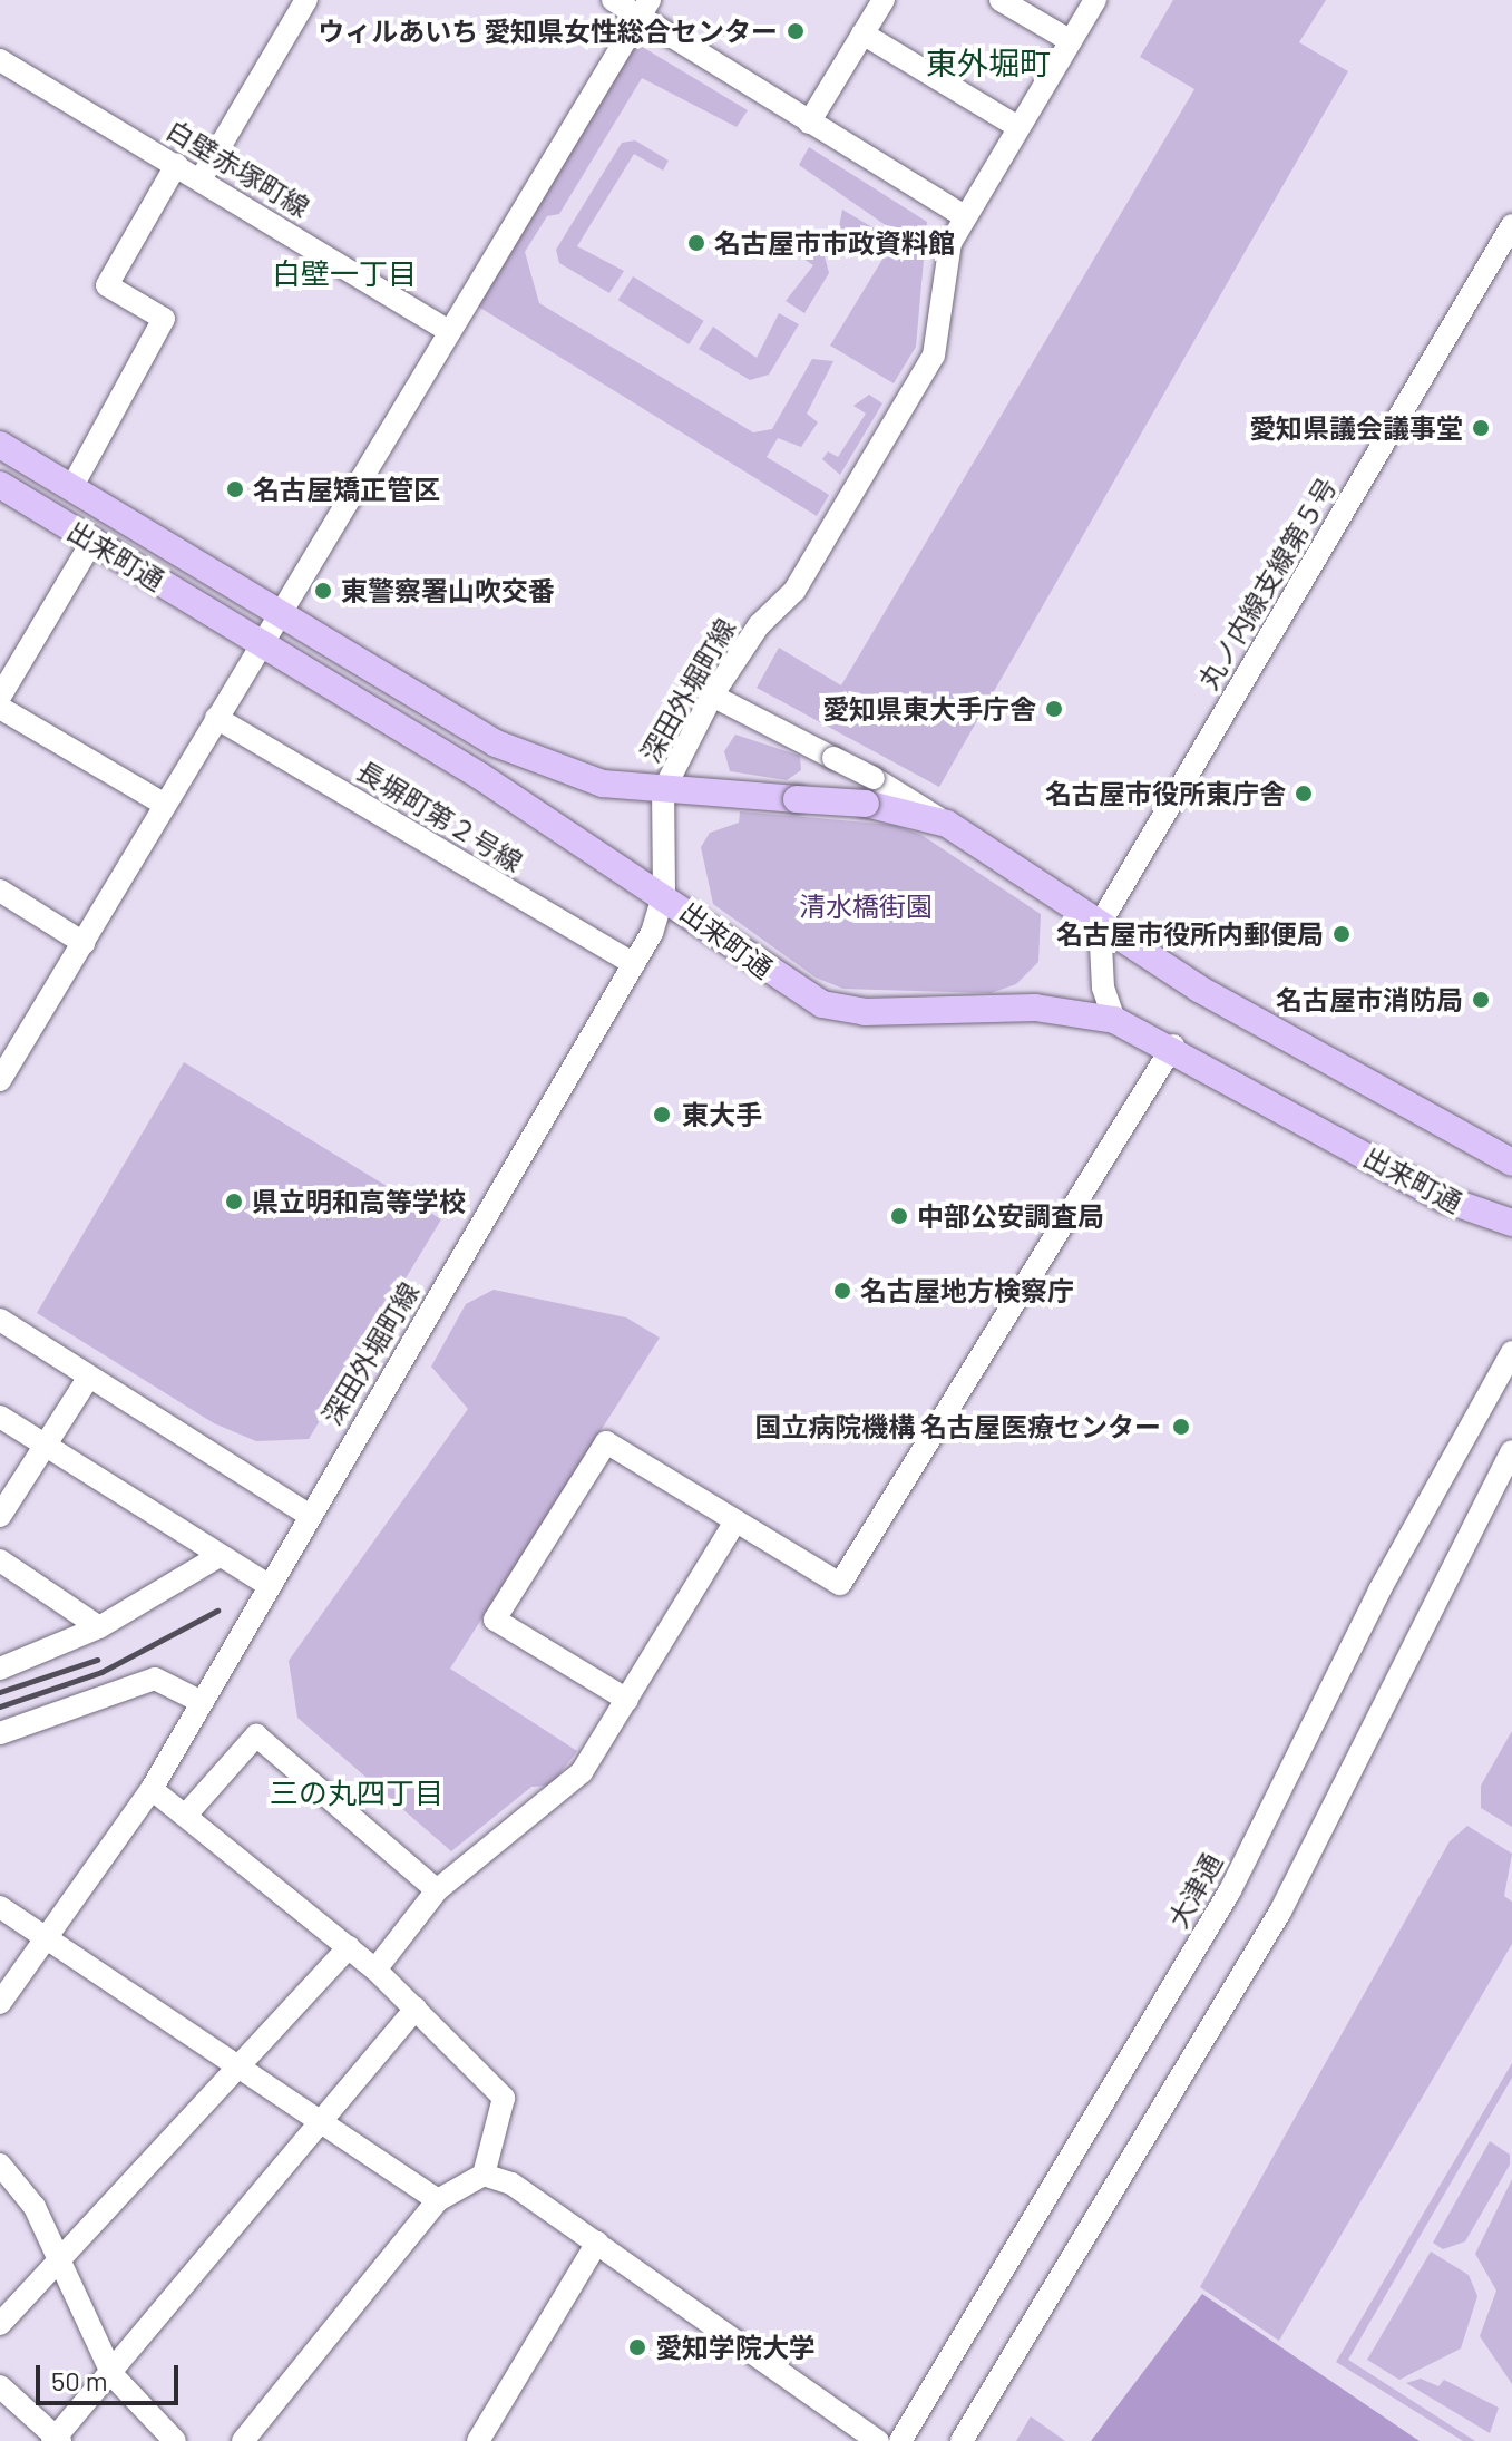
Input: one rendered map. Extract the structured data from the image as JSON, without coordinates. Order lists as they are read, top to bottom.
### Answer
{
  "streets": {
    "main road": ["出来町通"],
    "street": [
      "白壁赤塚町線",
      "丸ノ内線支線第５号",
      "深田外堀町線",
      "長塀町第２号線",
      "大津通"
    ]
  },
  "crossings": [
    ["出来町通", "丸ノ内線支線第５号"],
    ["出来町通", "深田外堀町線"],
    ["深田外堀町線", "長塀町第２号線"]
  ],
  "districts": ["東外堀町", "白壁一丁目", "三の丸四丁目"],
  "parks": ["清水橋街園"],
  "places": [
    "ウィルあいち 愛知県女性総合センター",
    "名古屋市市政資料館",
    "愛知県議会議事堂",
    "名古屋矯正管区",
    "東警察署山吹交番",
    "愛知県東大手庁舎",
    "名古屋市役所東庁舎",
    "名古屋市役所内郵便局",
    "名古屋市消防局",
    "東大手",
    "県立明和高等学校",
    "中部公安調査局",
    "名古屋地方検察庁",
    "国立病院機構 名古屋医療センター",
    "愛知学院大学"
  ],
  "scale_bar": "50 m"
}
